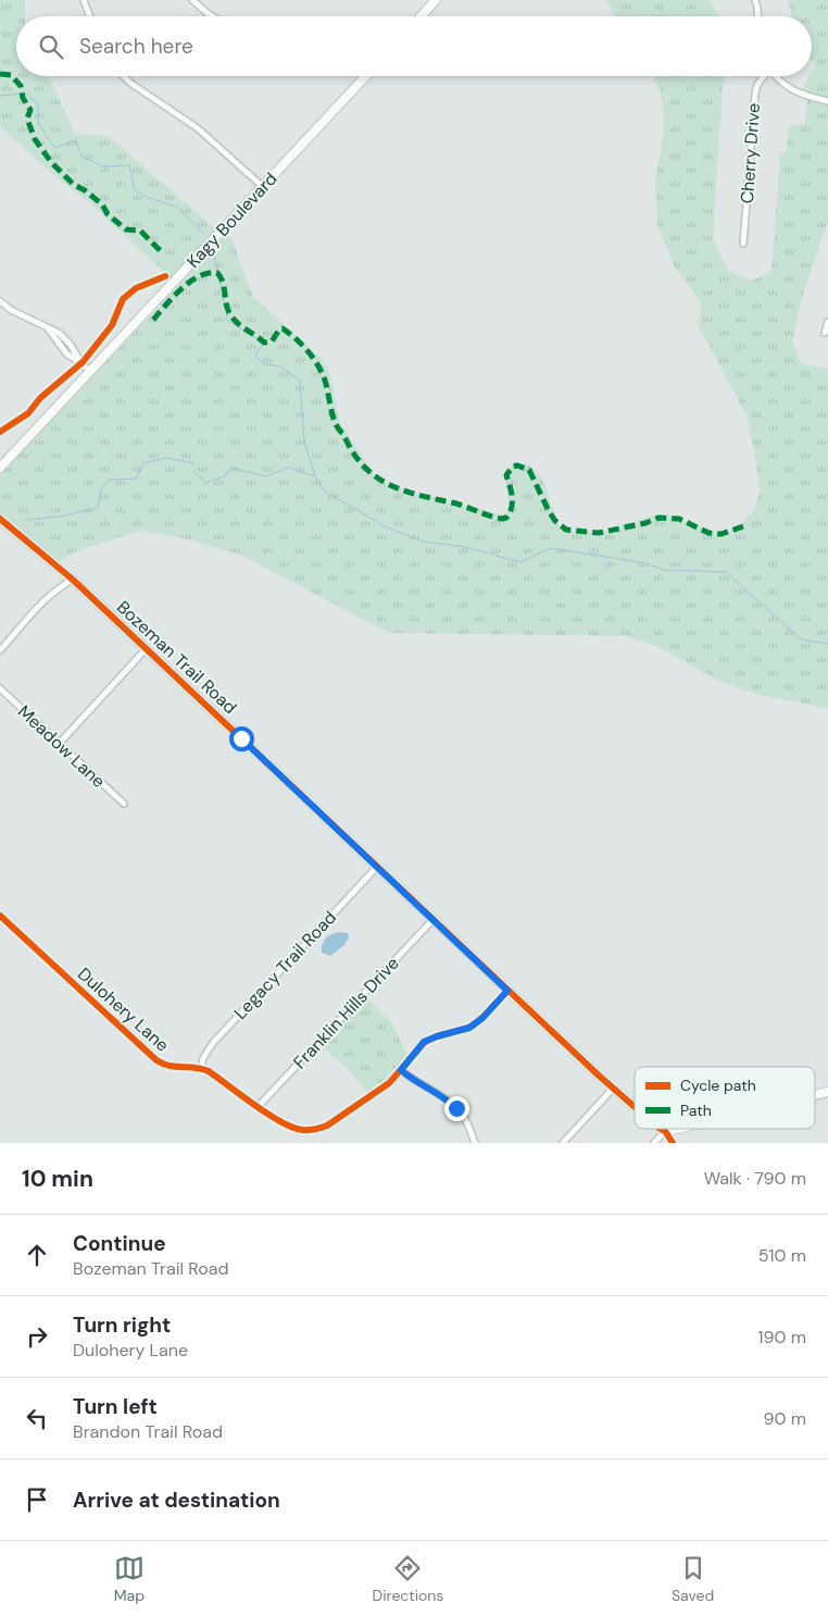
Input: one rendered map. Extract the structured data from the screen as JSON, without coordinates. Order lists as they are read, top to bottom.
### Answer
{
  "streets": {
    "street": [
      "Cherry Drive",
      "Kagy Boulevard",
      "Bozeman Trail Road",
      "Meadow Lane",
      "Legacy Trail Road",
      "Dulohery Lane",
      "Franklin Hills Drive"
    ]
  },
  "crossings": [
    ["Bozeman Trail Road", "Legacy Trail Road"],
    ["Bozeman Trail Road", "Franklin Hills Drive"],
    ["Legacy Trail Road", "Dulohery Lane"]
  ],
  "legend": ["Cycle path", "Path"],
  "page": {
    "search": "Search here",
    "heading": ["10 min", "Walk · 790 m"],
    "list": [
      ["Continue", "Bozeman Trail Road", "510 m"],
      ["Turn right", "Dulohery Lane", "190 m"],
      ["Turn left", "Brandon Trail Road", "90 m"],
      "Arrive at destination"
    ],
    "nav": ["Map", "Directions", "Saved"]
  }
}
